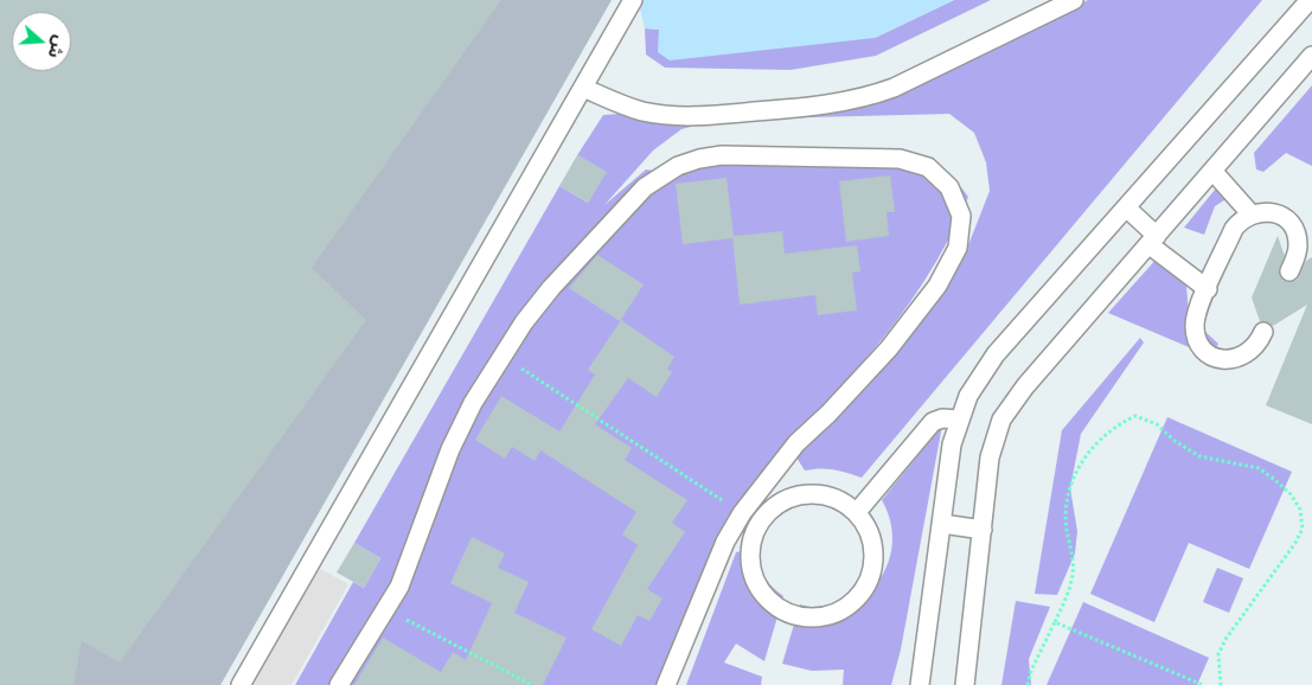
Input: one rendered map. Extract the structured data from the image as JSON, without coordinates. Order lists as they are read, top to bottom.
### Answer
{
  "north": "right"
}
